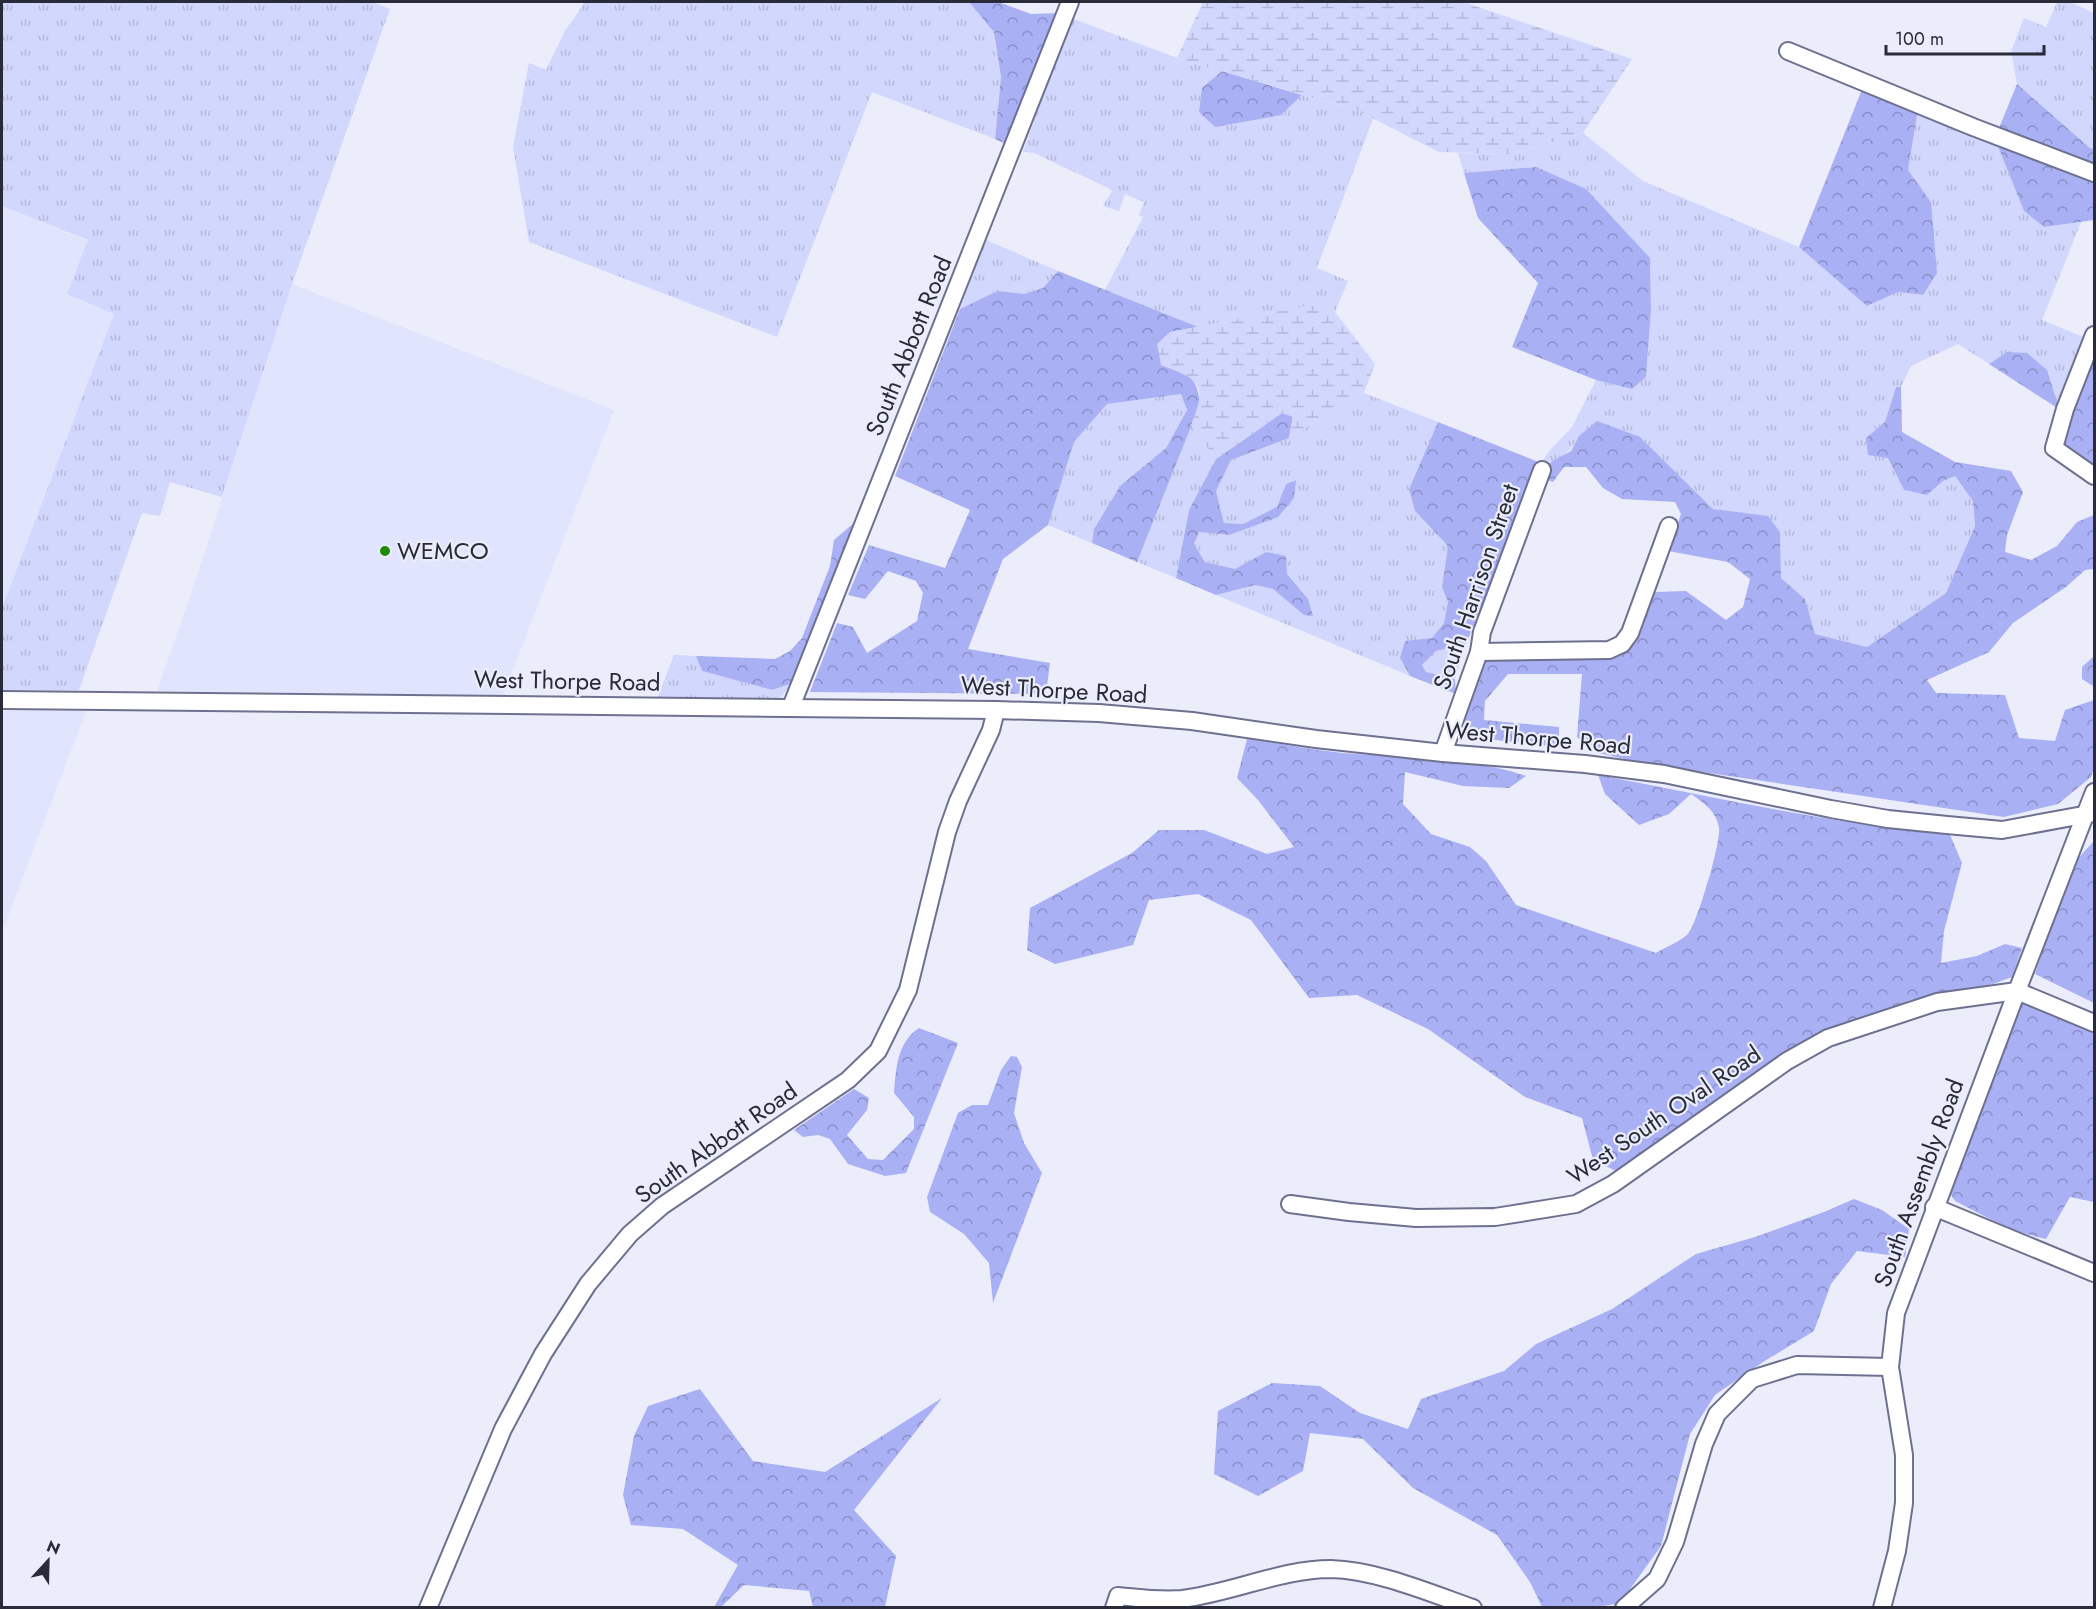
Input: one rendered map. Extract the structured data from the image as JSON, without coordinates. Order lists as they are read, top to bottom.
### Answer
{
  "streets": {
    "street": [
      "South Abbott Road",
      "South Harrison Street",
      "West Thorpe Road",
      "West South Oval Road",
      "South Assembly Road"
    ]
  },
  "crossings": [
    ["South Abbott Road", "West Thorpe Road"],
    ["South Harrison Street", "West Thorpe Road"],
    ["West Thorpe Road", "South Assembly Road"],
    ["West South Oval Road", "South Assembly Road"]
  ],
  "places": ["WEMCO"],
  "scale_bar": "100 m",
  "north": "top"
}
